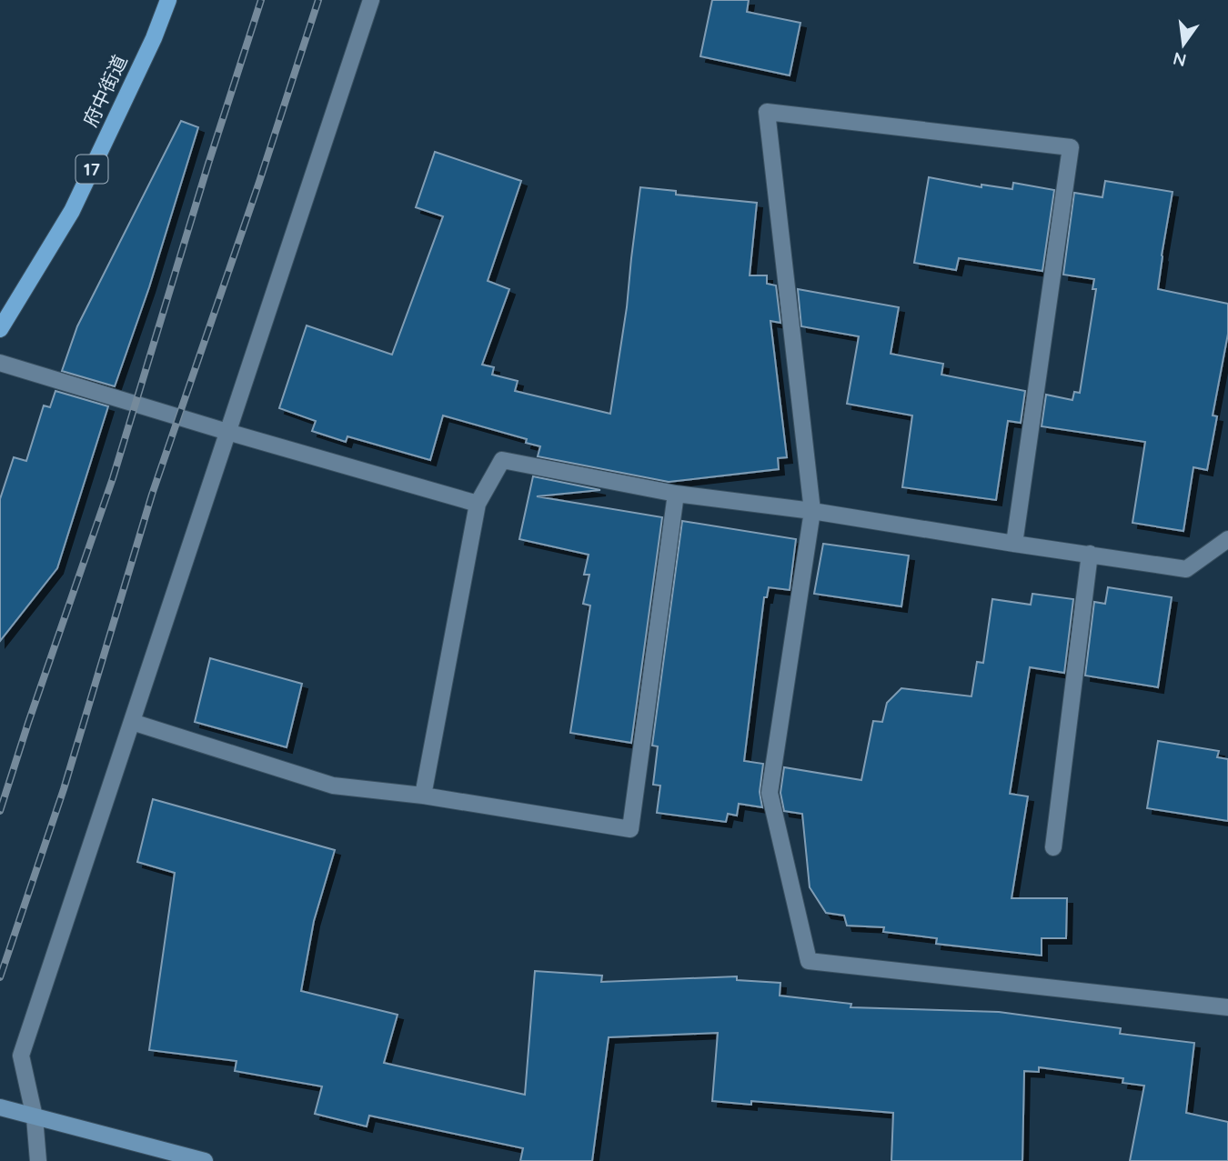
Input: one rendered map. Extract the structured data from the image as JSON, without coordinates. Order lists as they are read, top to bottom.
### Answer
{
  "streets": {
    "main road": ["府中街道", "17"]
  },
  "north": "bottom"
}
